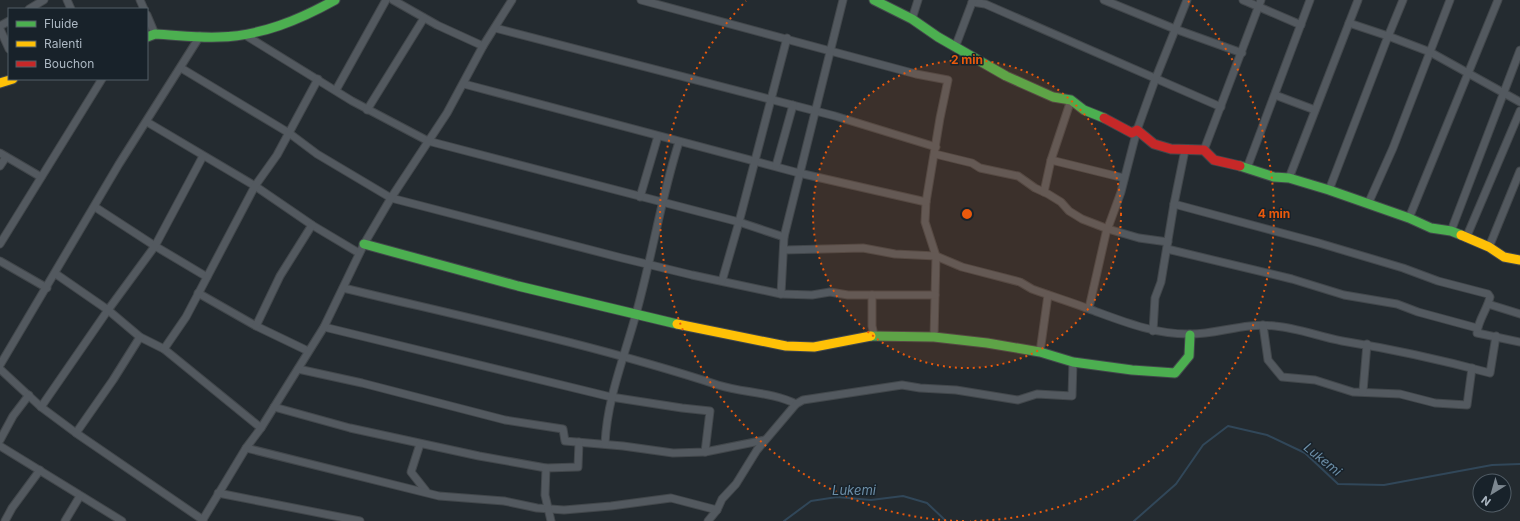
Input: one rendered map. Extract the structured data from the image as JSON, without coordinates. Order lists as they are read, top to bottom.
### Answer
{
  "water": ["Lukemi"],
  "legend": ["Fluide", "Ralenti", "Bouchon"],
  "north": "bottom left",
  "rings": ["2 min", "4 min"]
}
